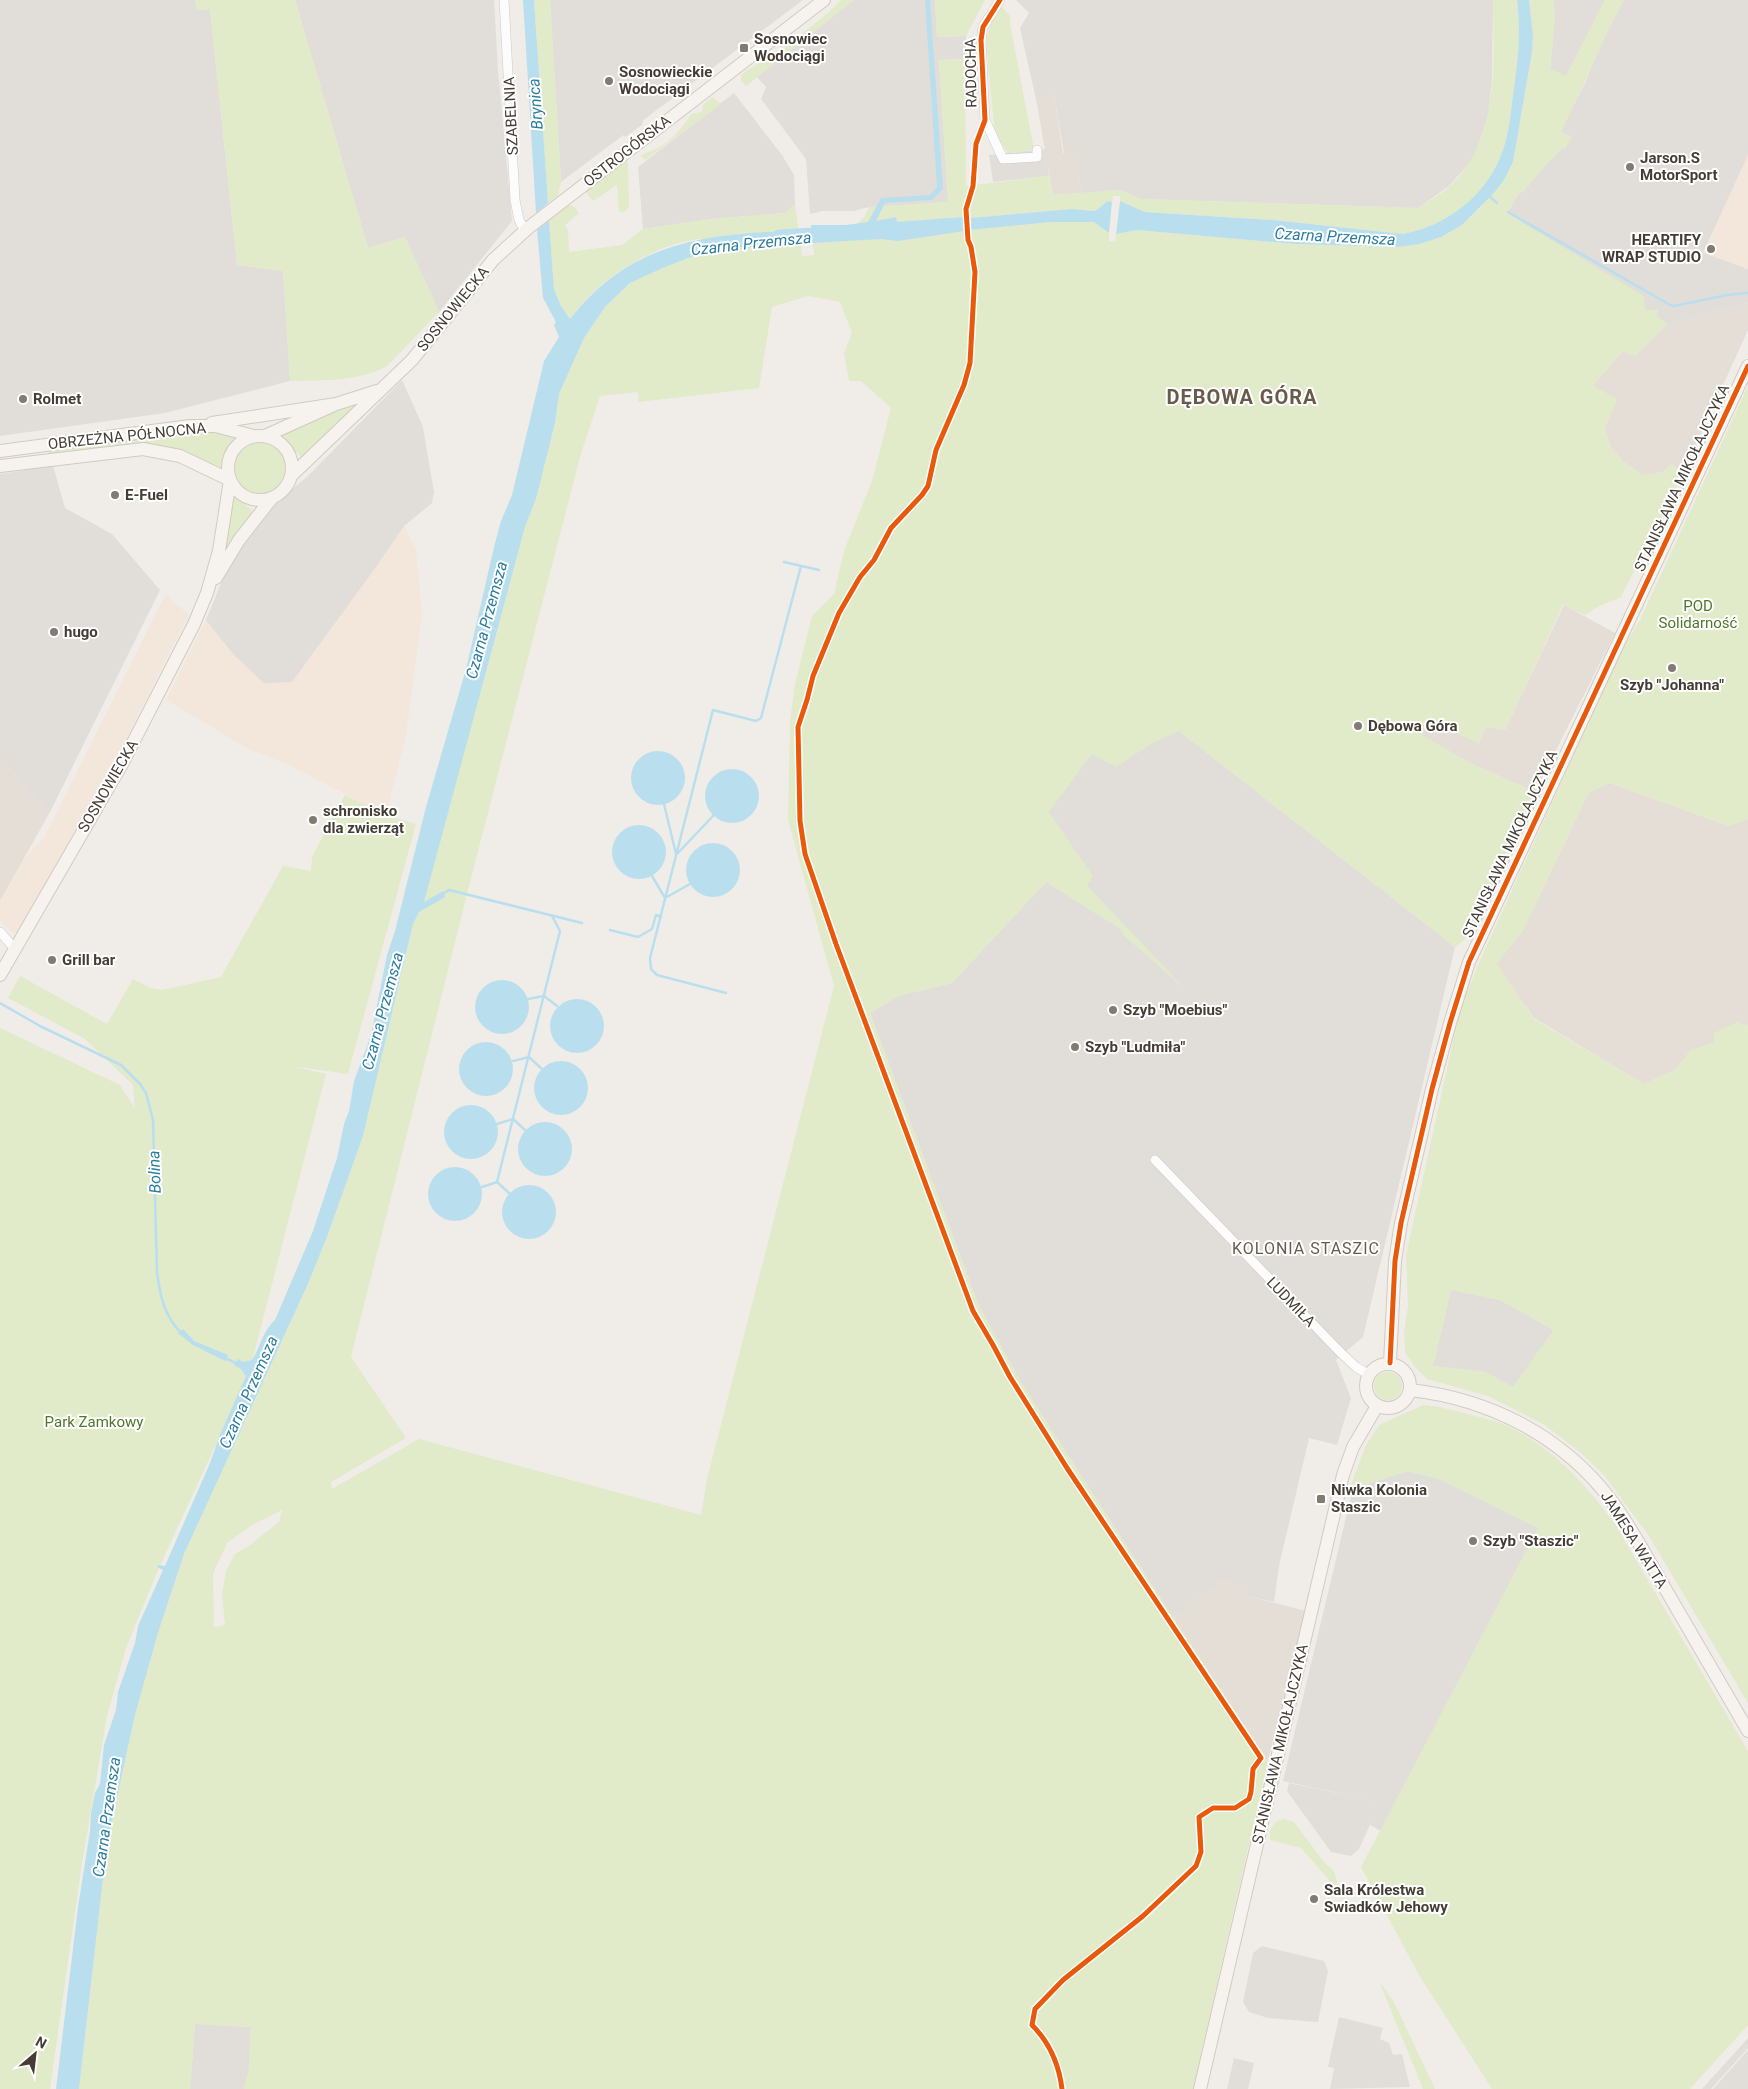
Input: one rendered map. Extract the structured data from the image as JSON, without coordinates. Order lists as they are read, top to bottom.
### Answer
{
  "streets": {
    "street": [
      "RADOCHA",
      "SZABELNIA",
      "OSTROGÓRSKA",
      "SOSNOWIECKA",
      "OBRZEŻNA PÓŁNOCNA",
      "STANISŁAWA MIKOŁAJCZYKA",
      "LUDMIŁA",
      "JAMESA WATTA"
    ]
  },
  "crossings": [
    ["SZABELNIA", "OSTROGÓRSKA"],
    ["SZABELNIA", "SOSNOWIECKA"],
    ["OSTROGÓRSKA", "SOSNOWIECKA"],
    ["SOSNOWIECKA", "OBRZEŻNA PÓŁNOCNA"],
    ["STANISŁAWA MIKOŁAJCZYKA", "LUDMIŁA"],
    ["STANISŁAWA MIKOŁAJCZYKA", "JAMESA WATTA"],
    ["LUDMIŁA", "JAMESA WATTA"]
  ],
  "districts": ["DĘBOWA GÓRA", "KOLONIA STASZIC"],
  "water": ["Brynica", "Czarna Przemsza", "Bolina"],
  "parks": ["POD Solidarność", "Park Zamkowy"],
  "places": {
    "transit": ["Sosnowiec Wodociągi", "Niwka Kolonia Staszic"],
    "other": [
      "Sosnowieckie Wodociągi",
      "Jarson.S MotorSport",
      "HEARTIFY WRAP STUDIO",
      "Rolmet",
      "E-Fuel",
      "hugo",
      "Szyb \"Johanna\"",
      "Dębowa Góra",
      "schronisko dla zwierząt",
      "Grill bar",
      "Szyb \"Moebius\"",
      "Szyb \"Ludmiła\"",
      "Szyb \"Staszic\"",
      "Sala Królestwa Swiadków Jehowy"
    ]
  },
  "north": "top right"
}
